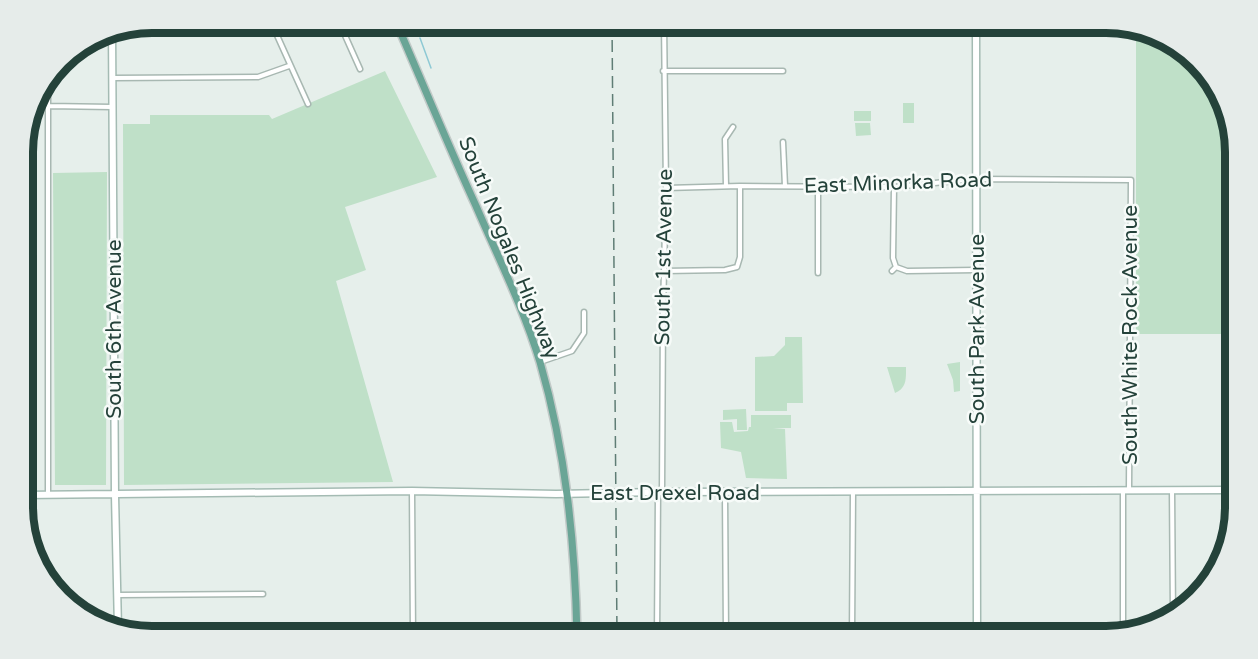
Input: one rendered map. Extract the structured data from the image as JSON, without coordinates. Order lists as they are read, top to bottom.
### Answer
{
  "streets": {
    "main road": ["South Nogales Highway"],
    "street": [
      "East Minorka Road",
      "South 1st Avenue",
      "South 6th Avenue",
      "South Park Avenue",
      "South White Rock Avenue",
      "East Drexel Road"
    ]
  },
  "crossings": [
    ["East Minorka Road", "South 1st Avenue"],
    ["East Minorka Road", "South Park Avenue"],
    ["East Minorka Road", "South White Rock Avenue"],
    ["South Nogales Highway", "East Drexel Road"],
    ["South 1st Avenue", "East Drexel Road"],
    ["South 6th Avenue", "East Drexel Road"],
    ["South Park Avenue", "East Drexel Road"],
    ["South White Rock Avenue", "East Drexel Road"]
  ]
}
